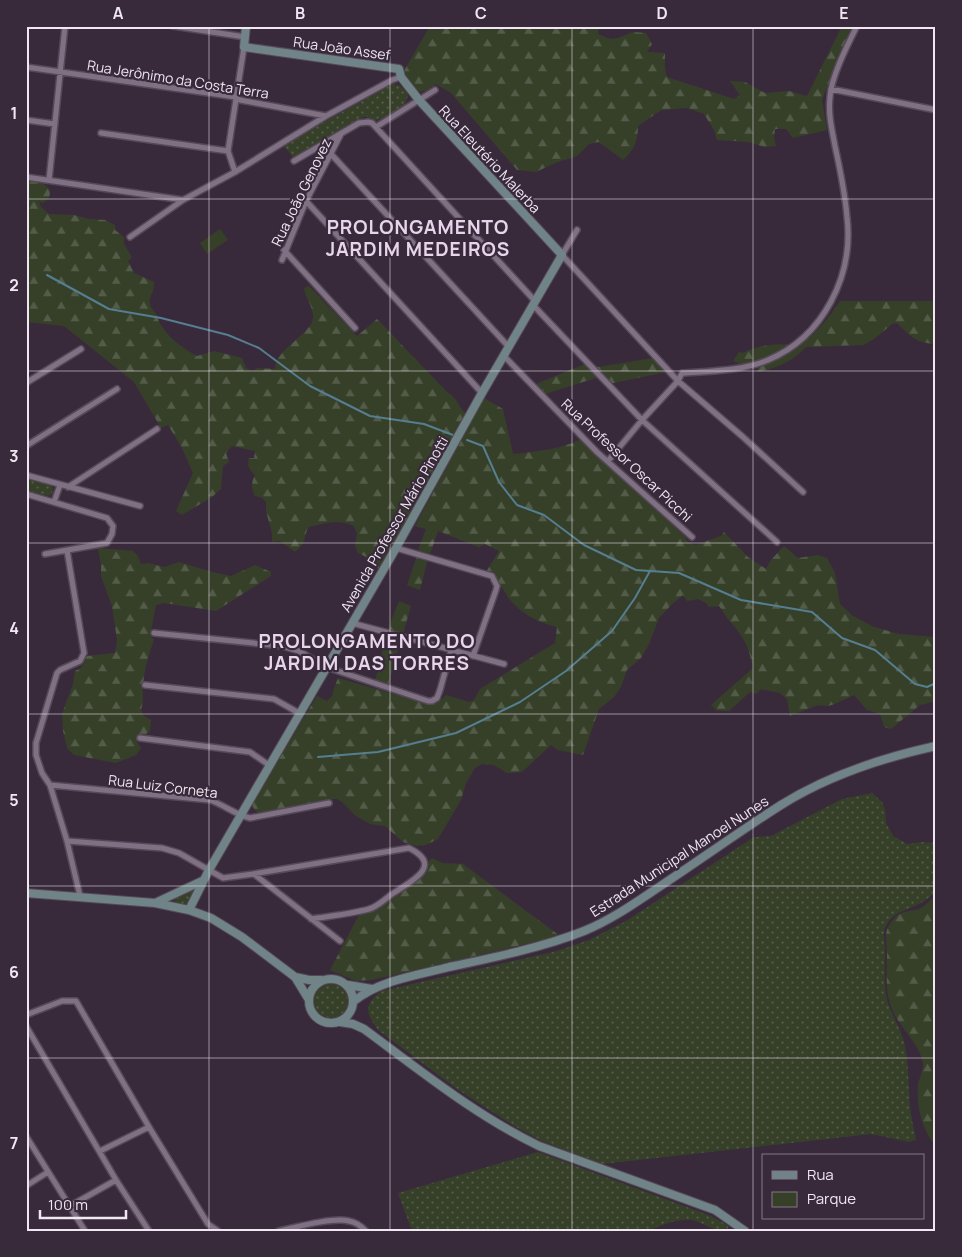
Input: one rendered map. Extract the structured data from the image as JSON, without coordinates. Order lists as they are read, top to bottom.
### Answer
{
  "streets": {
    "street": [
      "Rua João Assef",
      "Rua Jerônimo da Costa Terra",
      "Rua Eleutério Malerba",
      "Rua João Genovez",
      "Rua Professor Oscar Picchi",
      "Avenida Professor Mário Pinotti",
      "Rua Luiz Corneta",
      "Estrada Municipal Manoel Nunes"
    ]
  },
  "crossings": [
    ["Rua João Assef", "Rua Eleutério Malerba"],
    ["Rua Eleutério Malerba", "Avenida Professor Mário Pinotti"],
    ["Rua Professor Oscar Picchi", "Avenida Professor Mário Pinotti"],
    ["Avenida Professor Mário Pinotti", "Rua Luiz Corneta"]
  ],
  "districts": ["PROLONGAMENTO JARDIM MEDEIROS", "PROLONGAMENTO DO JARDIM DAS TORRES"],
  "legend": ["Rua", "Parque"],
  "scale_bar": "100 m",
  "grid": {
    "columns": [
      "A",
      "B",
      "C",
      "D",
      "E"
    ],
    "rows": [
      "1",
      "2",
      "3",
      "4",
      "5",
      "6",
      "7"
    ]
  }
}
